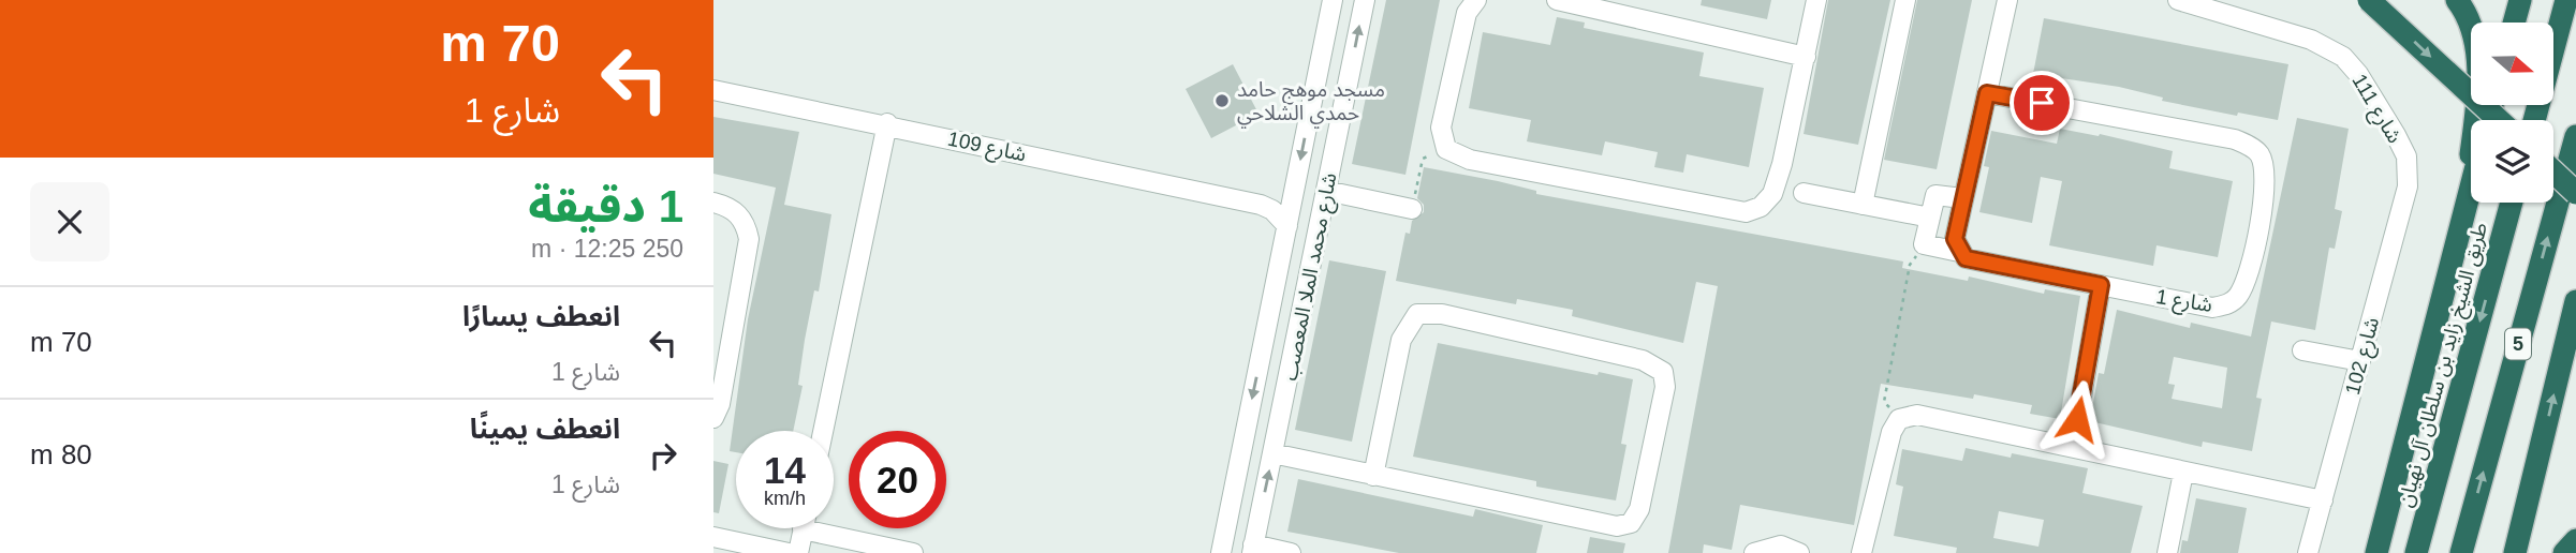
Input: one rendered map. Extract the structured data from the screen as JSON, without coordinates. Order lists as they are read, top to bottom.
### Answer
{
  "streets": {
    "highway": ["5", "طريق الشيخ زايد بن سلطان آل نهيان"],
    "street": [
      "شارع 111",
      "شارع 109",
      "شارع محمد الملا المعصب",
      "شارع 1",
      "شارع 102"
    ]
  },
  "crossings": [
    ["شارع 111", "شارع 102"],
    ["شارع 109", "شارع محمد الملا المعصب"]
  ],
  "places": ["مسجد موهج حامد حمدي الشلاحي"],
  "north": "right",
  "page": {
    "turn": ["70 m", "شارع 1"],
    "heading": ["1 دقيقة", "250 m · 12:25"],
    "list": [
      {
        "name": "انعطف يسارًا",
        "note": "شارع 1",
        "value": "70 m"
      },
      {
        "name": "انعطف يمينًا",
        "note": "شارع 1",
        "value": "80 m"
      }
    ],
    "speed": "14 km/h",
    "limit": "20"
  }
}
